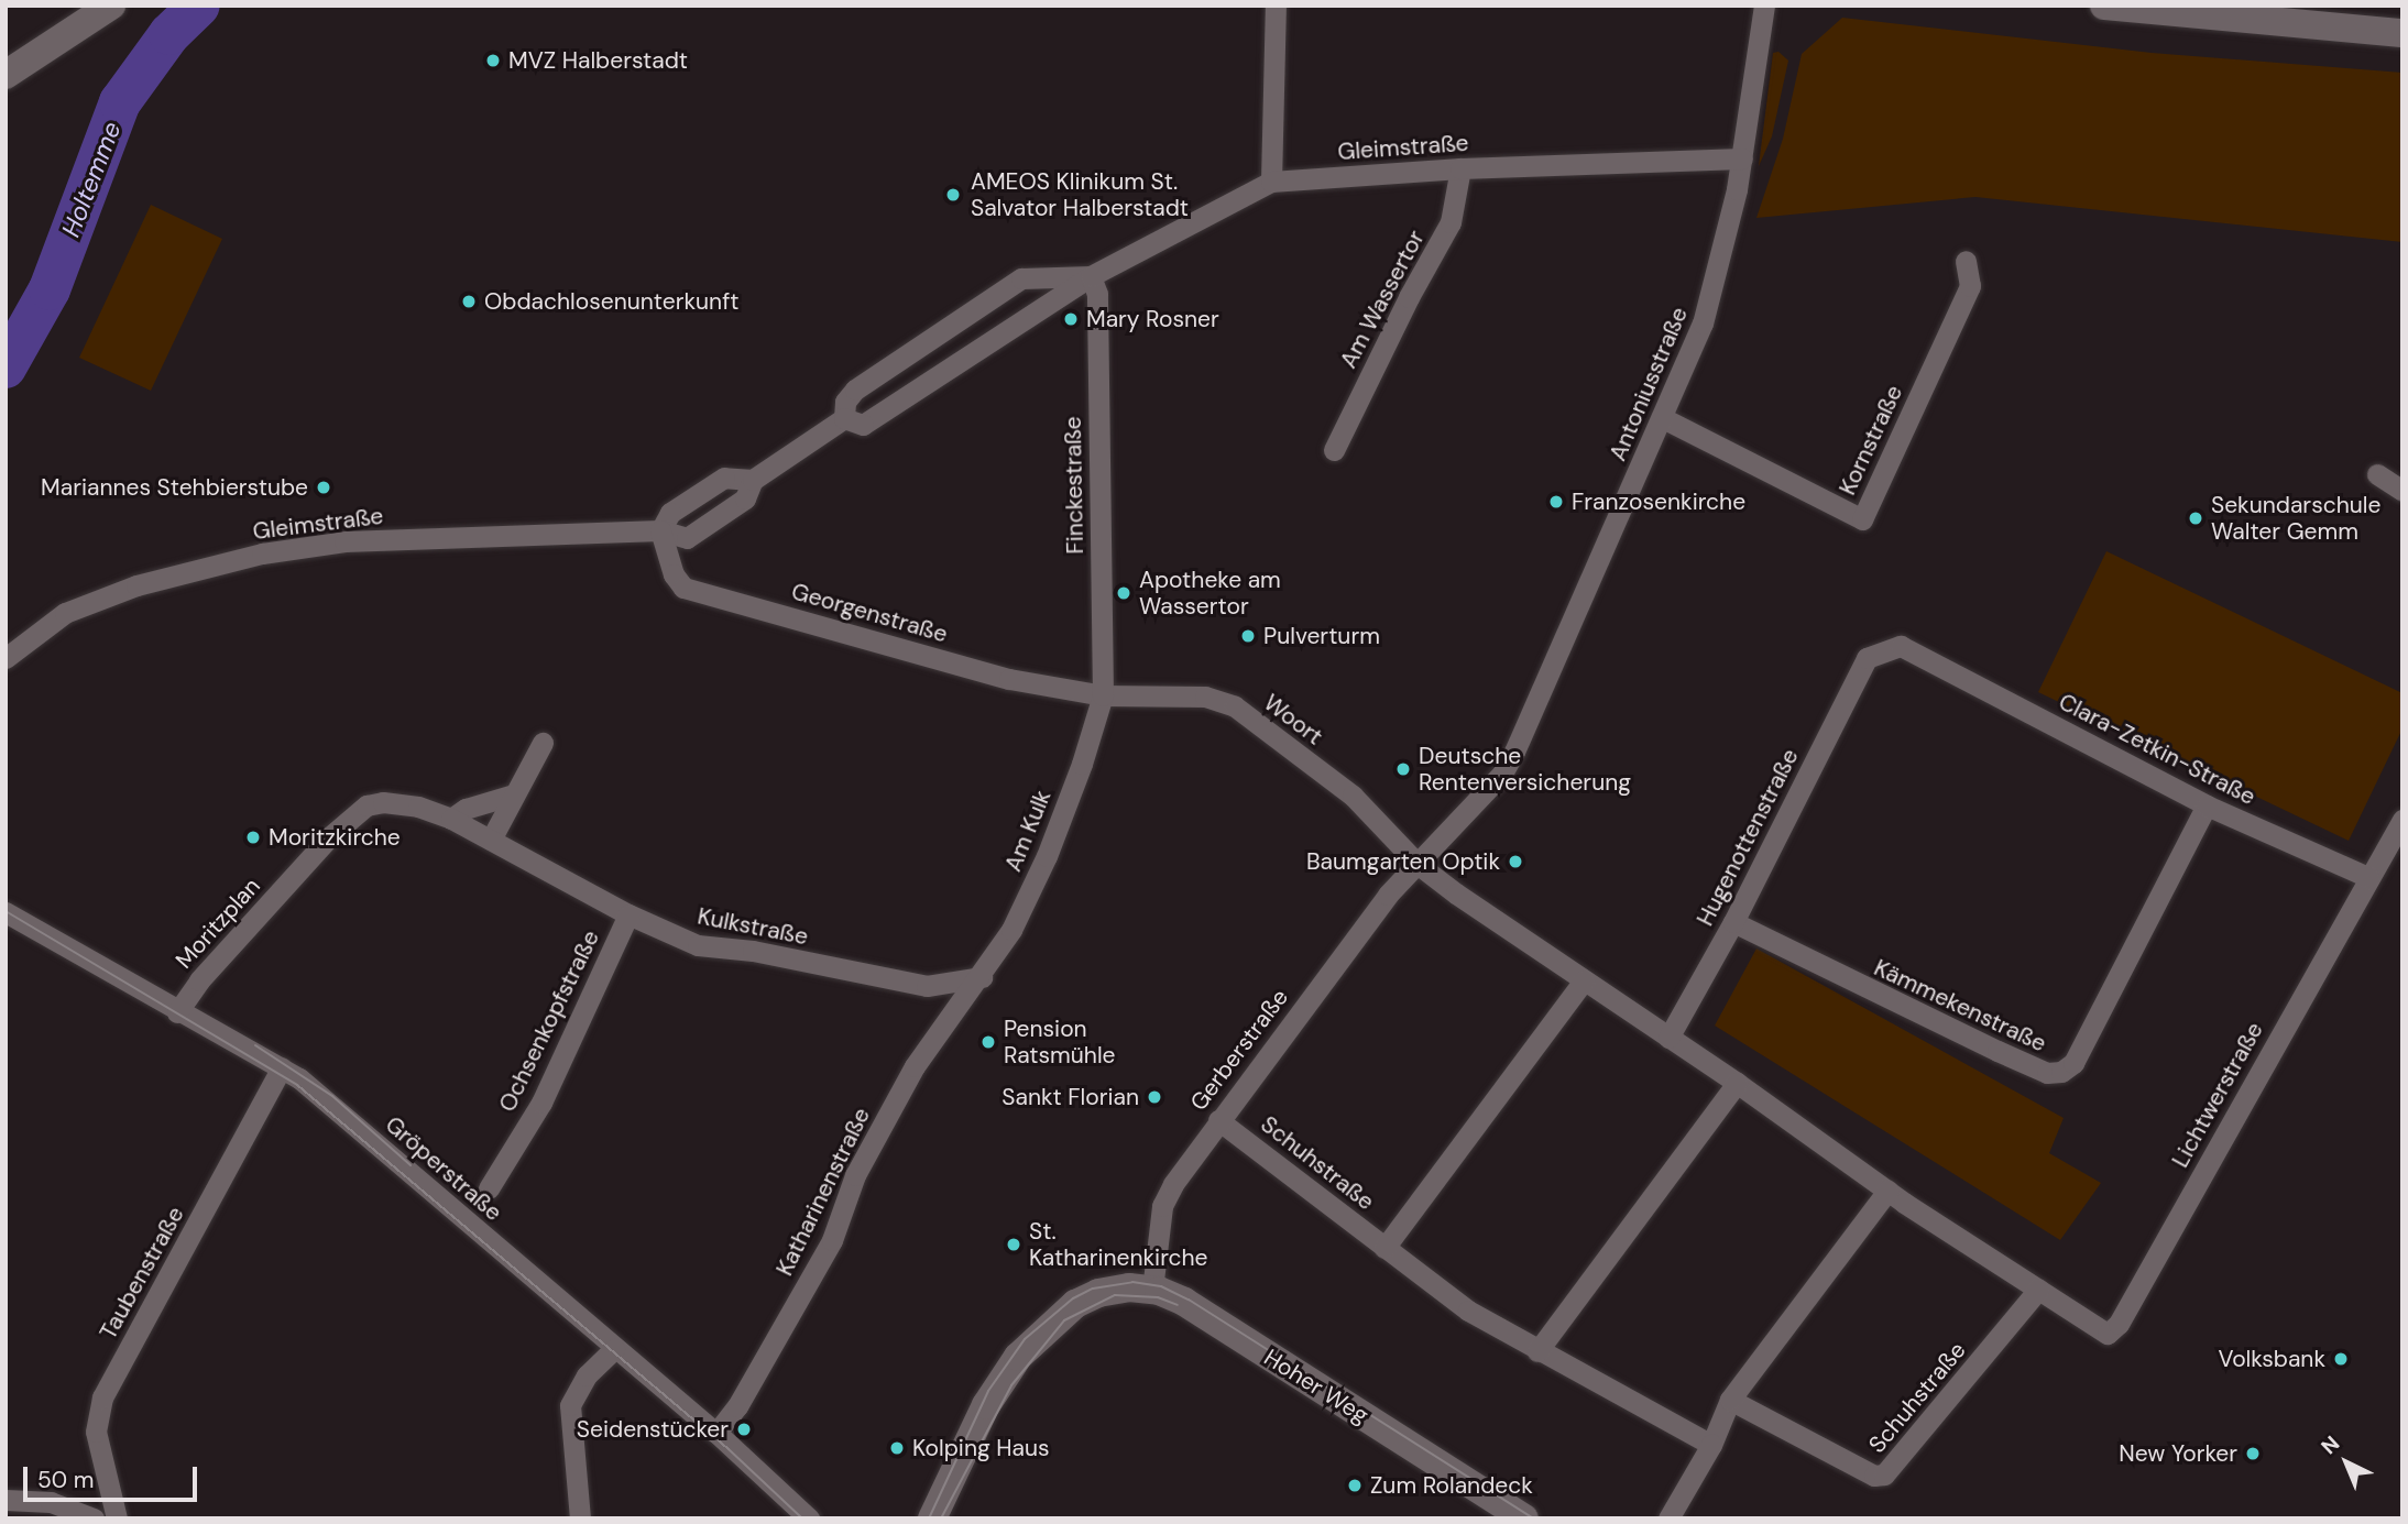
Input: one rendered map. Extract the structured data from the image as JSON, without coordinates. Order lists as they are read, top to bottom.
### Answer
{
  "streets": {
    "street": [
      "Gleimstraße",
      "Am Wassertor",
      "Antoniusstraße",
      "Kornstraße",
      "Finckestraße",
      "Georgenstraße",
      "Woort",
      "Clara-Zetkin-Straße",
      "Am Kulk",
      "Hugenottenstraße",
      "Moritzplan",
      "Kulkstraße",
      "Kämmekenstraße",
      "Ochsenkopfstraße",
      "Gerberstraße",
      "Lichtwerstraße",
      "Schuhstraße",
      "Gröperstraße",
      "Katharinenstraße",
      "Taubenstraße",
      "Hoher Weg"
    ]
  },
  "crossings": [
    ["Gleimstraße", "Am Wassertor"],
    ["Gleimstraße", "Antoniusstraße"],
    ["Gleimstraße", "Finckestraße"],
    ["Gleimstraße", "Georgenstraße"],
    ["Antoniusstraße", "Kornstraße"],
    ["Antoniusstraße", "Woort"],
    ["Antoniusstraße", "Gerberstraße"],
    ["Finckestraße", "Georgenstraße"],
    ["Finckestraße", "Woort"],
    ["Finckestraße", "Am Kulk"],
    ["Georgenstraße", "Woort"],
    ["Georgenstraße", "Am Kulk"],
    ["Woort", "Am Kulk"],
    ["Woort", "Gerberstraße"],
    ["Clara-Zetkin-Straße", "Hugenottenstraße"],
    ["Clara-Zetkin-Straße", "Kämmekenstraße"],
    ["Clara-Zetkin-Straße", "Lichtwerstraße"],
    ["Am Kulk", "Kulkstraße"],
    ["Am Kulk", "Katharinenstraße"],
    ["Hugenottenstraße", "Kämmekenstraße"],
    ["Moritzplan", "Kulkstraße"],
    ["Moritzplan", "Gröperstraße"],
    ["Kulkstraße", "Ochsenkopfstraße"],
    ["Kulkstraße", "Katharinenstraße"],
    ["Gerberstraße", "Schuhstraße"],
    ["Gerberstraße", "Hoher Weg"],
    ["Lichtwerstraße", "Schuhstraße"],
    ["Gröperstraße", "Katharinenstraße"],
    ["Gröperstraße", "Taubenstraße"]
  ],
  "water": ["Holtemme"],
  "places": [
    "MVZ Halberstadt",
    "AMEOS Klinikum St. Salvator Halberstadt",
    "Obdachlosenunterkunft",
    "Mary Rosner",
    "Mariannes Stehbierstube",
    "Franzosenkirche",
    "Sekundarschule Walter Gemm",
    "Apotheke am Wassertor",
    "Pulverturm",
    "Deutsche Rentenversicherung",
    "Moritzkirche",
    "Baumgarten Optik",
    "Pension Ratsmühle",
    "Sankt Florian",
    "St. Katharinenkirche",
    "Volksbank",
    "Seidenstücker",
    "Kolping Haus",
    "New Yorker",
    "Zum Rolandeck"
  ],
  "scale_bar": "50 m",
  "north": "top left"
}
